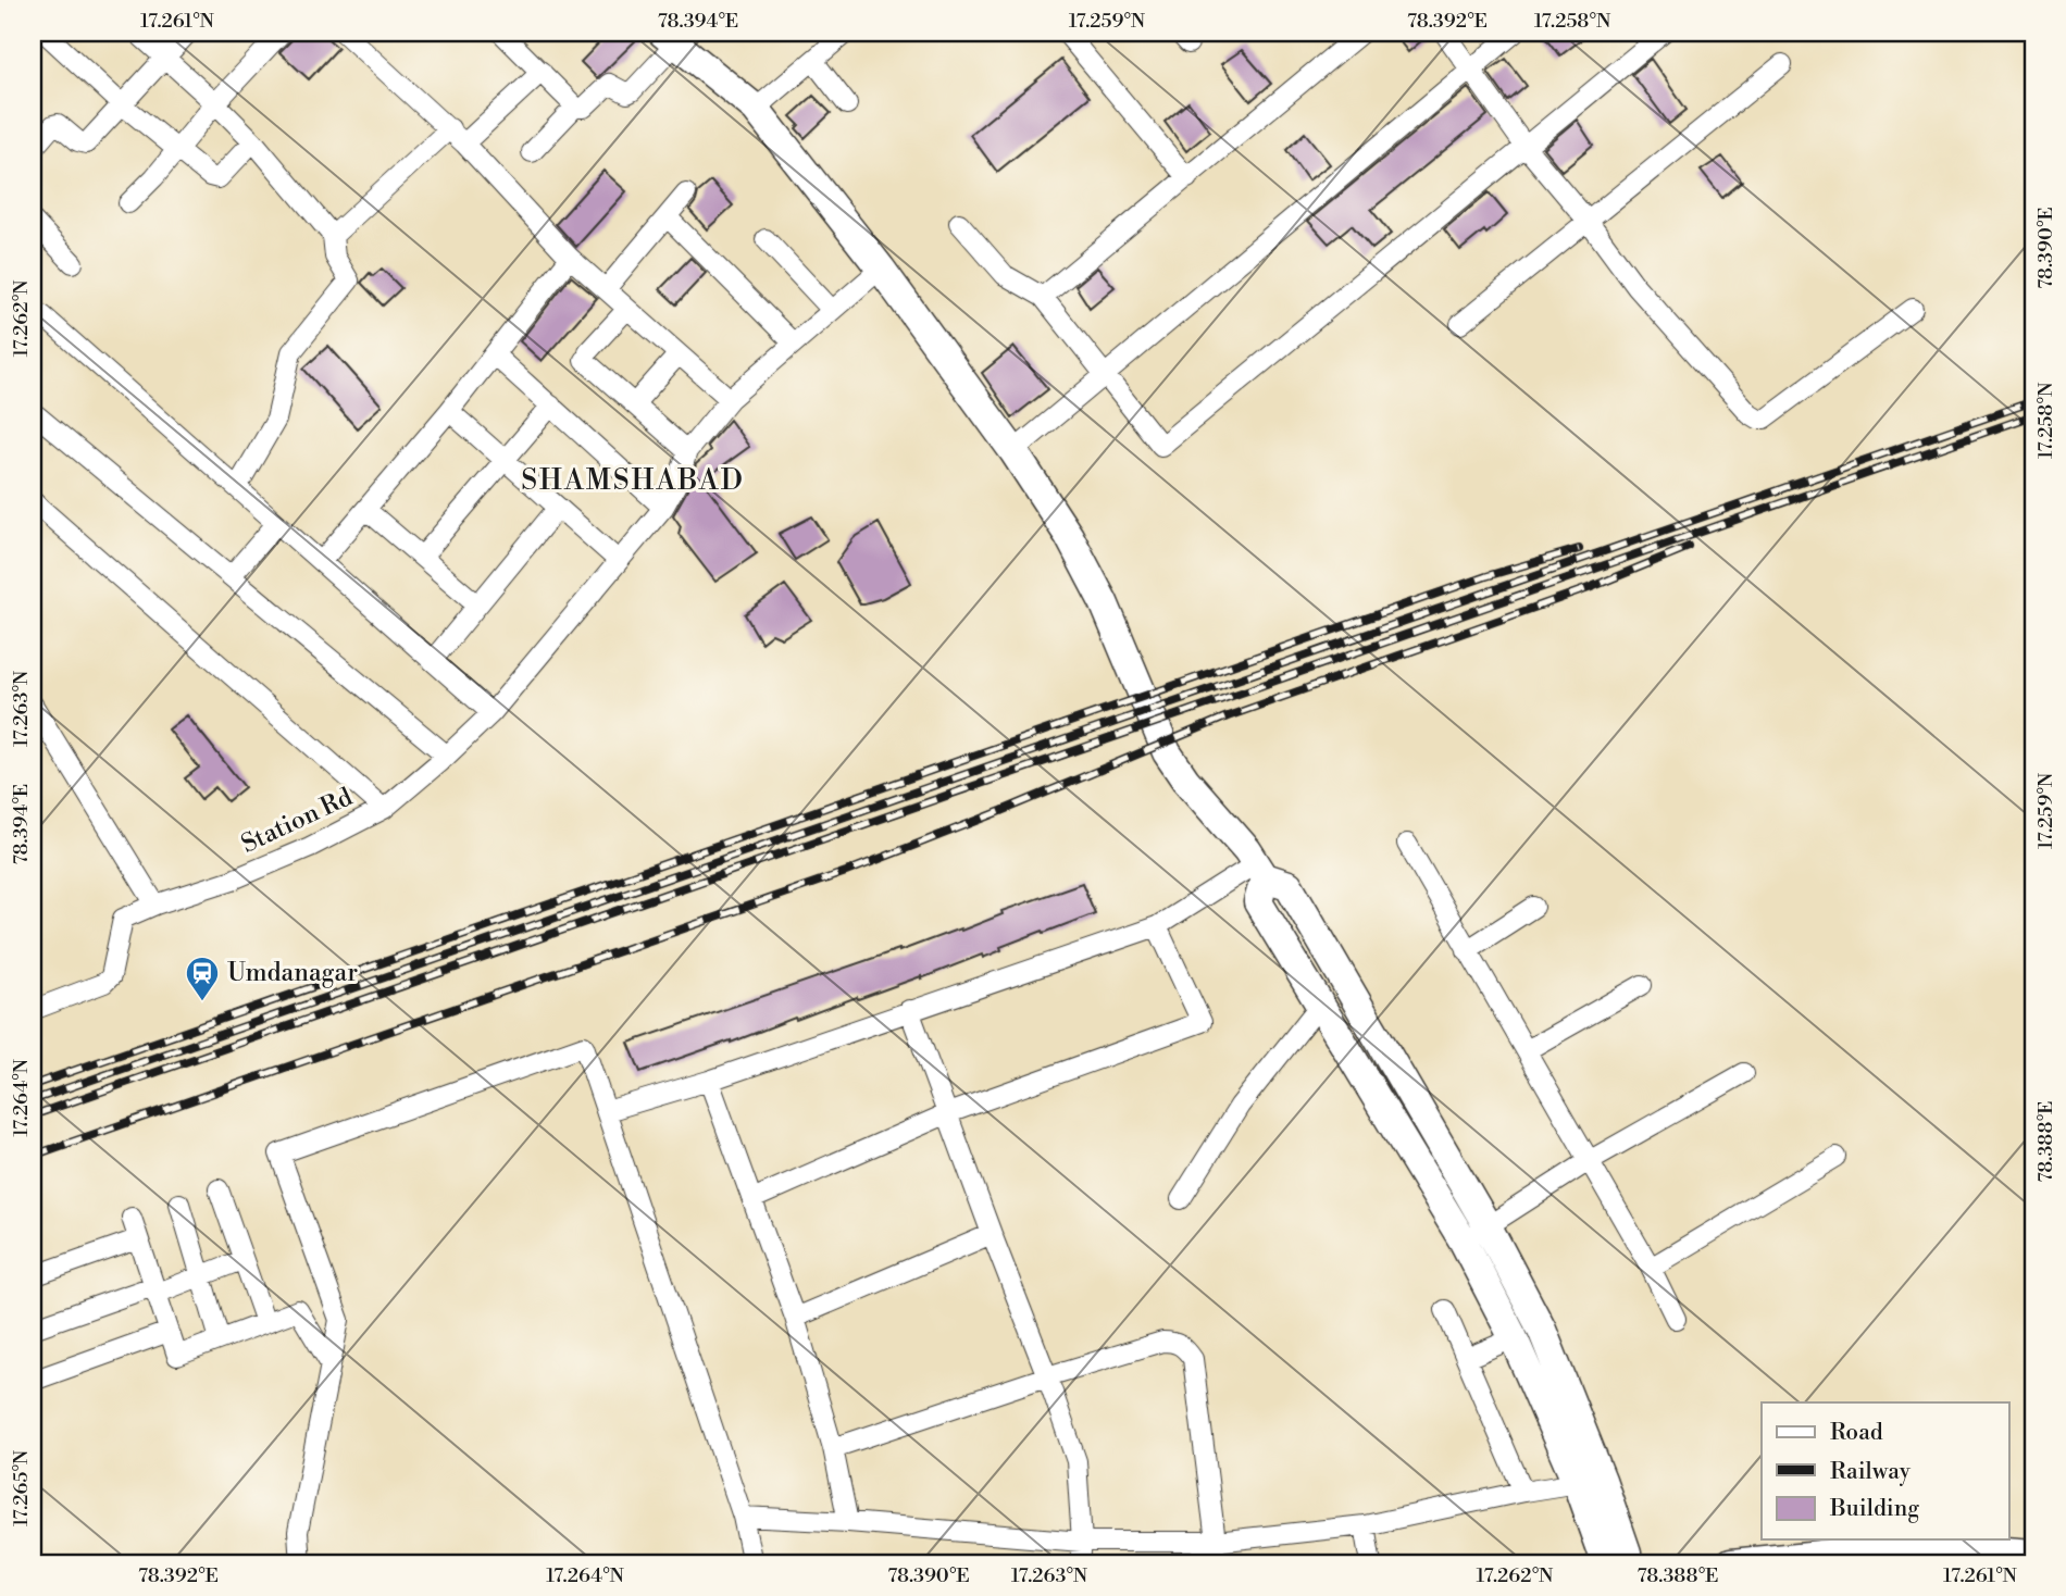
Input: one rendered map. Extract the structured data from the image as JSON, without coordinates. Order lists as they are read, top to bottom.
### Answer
{
  "streets": {
    "street": ["Station Rd"]
  },
  "districts": ["SHAMSHABAD"],
  "places": {
    "station": ["Umdanagar"]
  },
  "legend": ["Road", "Railway", "Building"],
  "coordinates": [
    "17.261°N",
    "78.394°E",
    "17.259°N",
    "78.392°E",
    "17.258°N",
    "78.390°E",
    "17.262°N",
    "17.263°N",
    "17.264°N",
    "78.388°E",
    "17.265°N"
  ]
}
